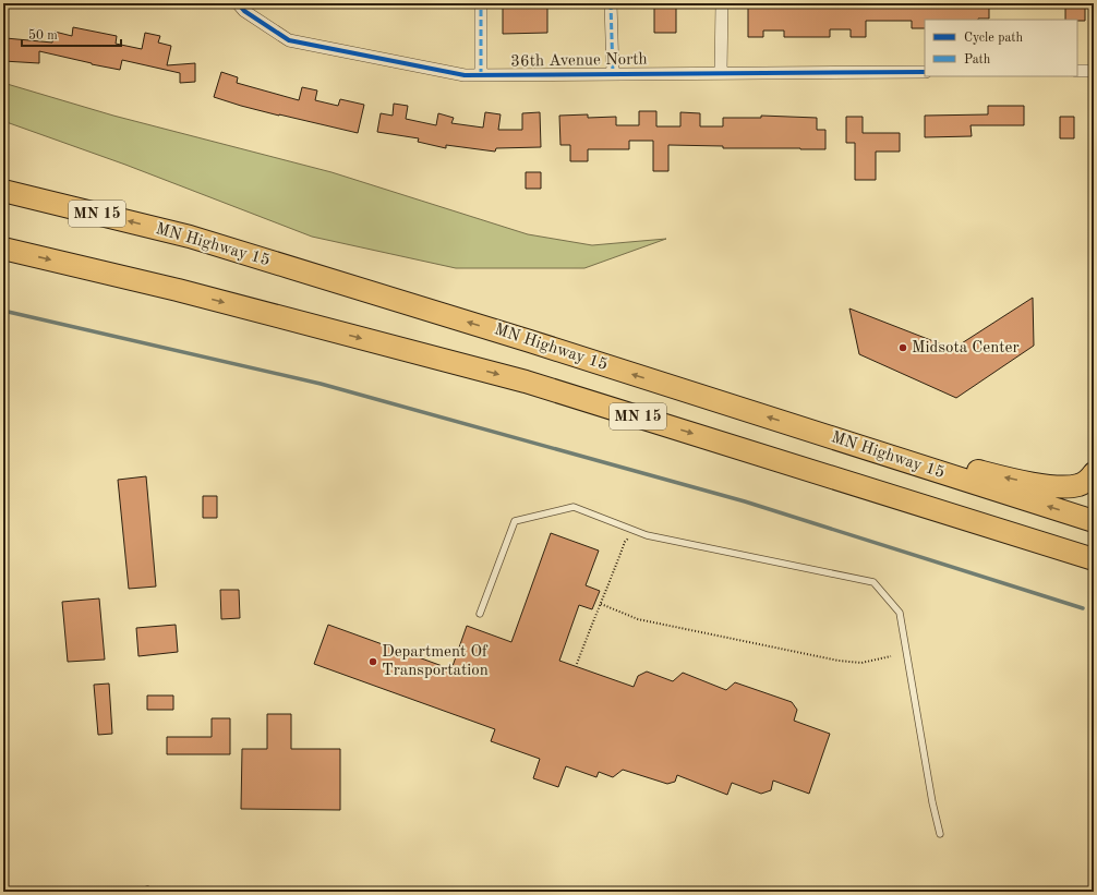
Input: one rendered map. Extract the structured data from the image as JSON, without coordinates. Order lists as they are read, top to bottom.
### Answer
{
  "streets": {
    "highway": ["MN 15", "MN Highway 15"],
    "street": ["36th Avenue North"]
  },
  "places": ["Midsota Center", "Department Of Transportation"],
  "legend": ["Cycle path", "Path"],
  "scale_bar": "50 m"
}
